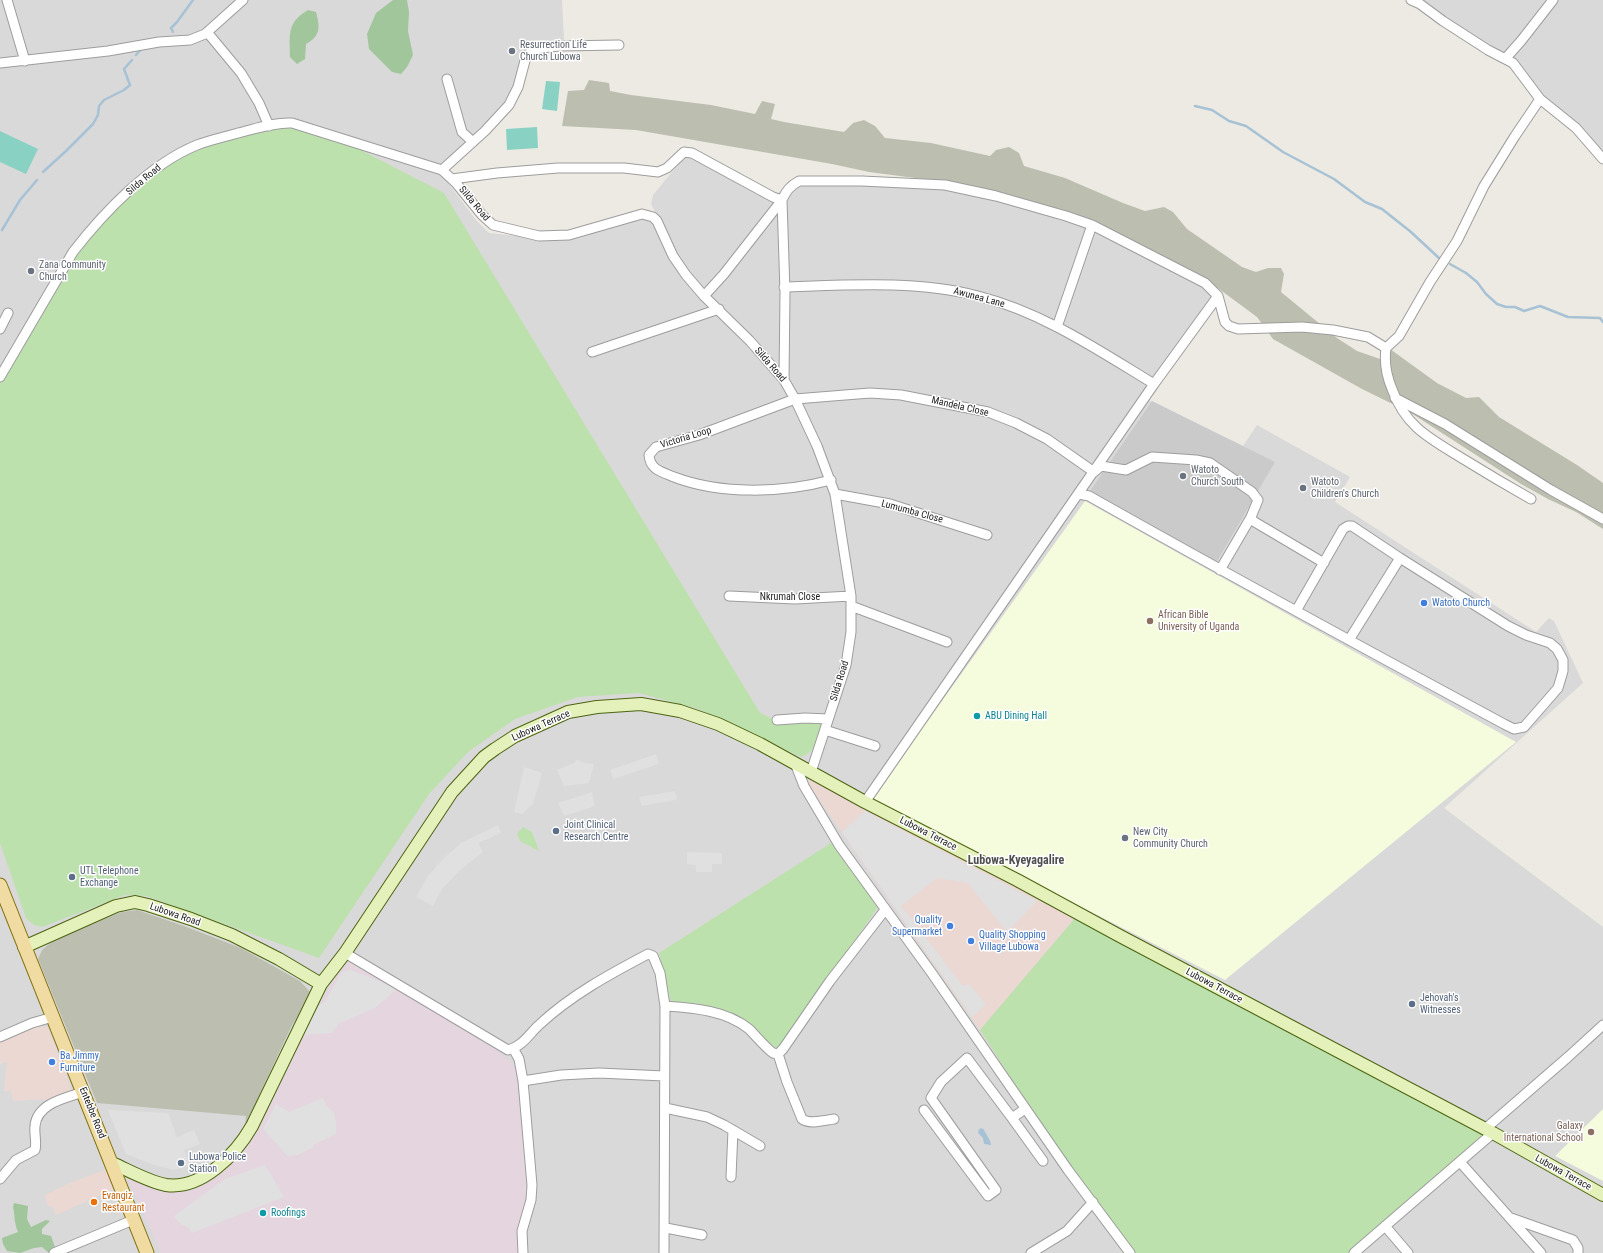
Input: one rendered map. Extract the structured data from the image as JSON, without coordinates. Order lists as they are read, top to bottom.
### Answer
{
  "streets": {
    "main road": ["Entebbe Road"],
    "street": [
      "Silda Road",
      "Awunea Lane",
      "Mandela Close",
      "Victoria Loop",
      "Lumumba Close",
      "Nkrumah Close",
      "Lubowa Terrace",
      "Lubowa Road"
    ]
  },
  "crossings": [
    ["Silda Road", "Mandela Close"],
    ["Silda Road", "Victoria Loop"],
    ["Silda Road", "Lumumba Close"],
    ["Silda Road", "Nkrumah Close"],
    ["Silda Road", "Lubowa Terrace"],
    ["Mandela Close", "Victoria Loop"],
    ["Lubowa Terrace", "Lubowa Road"],
    ["Lubowa Terrace", "Entebbe Road"],
    ["Lubowa Road", "Entebbe Road"]
  ],
  "districts": ["Lubowa-Kyeyagalire"],
  "places": [
    "Resurrection Life Church Lubowa",
    "Zana Community Church",
    "Watoto Church South",
    "Watoto Children's Church",
    "Watoto Church",
    "African Bible University of Uganda",
    "ABU Dining Hall",
    "Joint Clinical Research Centre",
    "New City Community Church",
    "UTL Telephone Exchange",
    "Quality Supermarket",
    "Quality Shopping Village Lubowa",
    "Jehovah's Witnesses",
    "Ba Jimmy Furniture",
    "Galaxy International School",
    "Lubowa Police Station",
    "Evangiz Restaurant",
    "Roofings"
  ]
}
